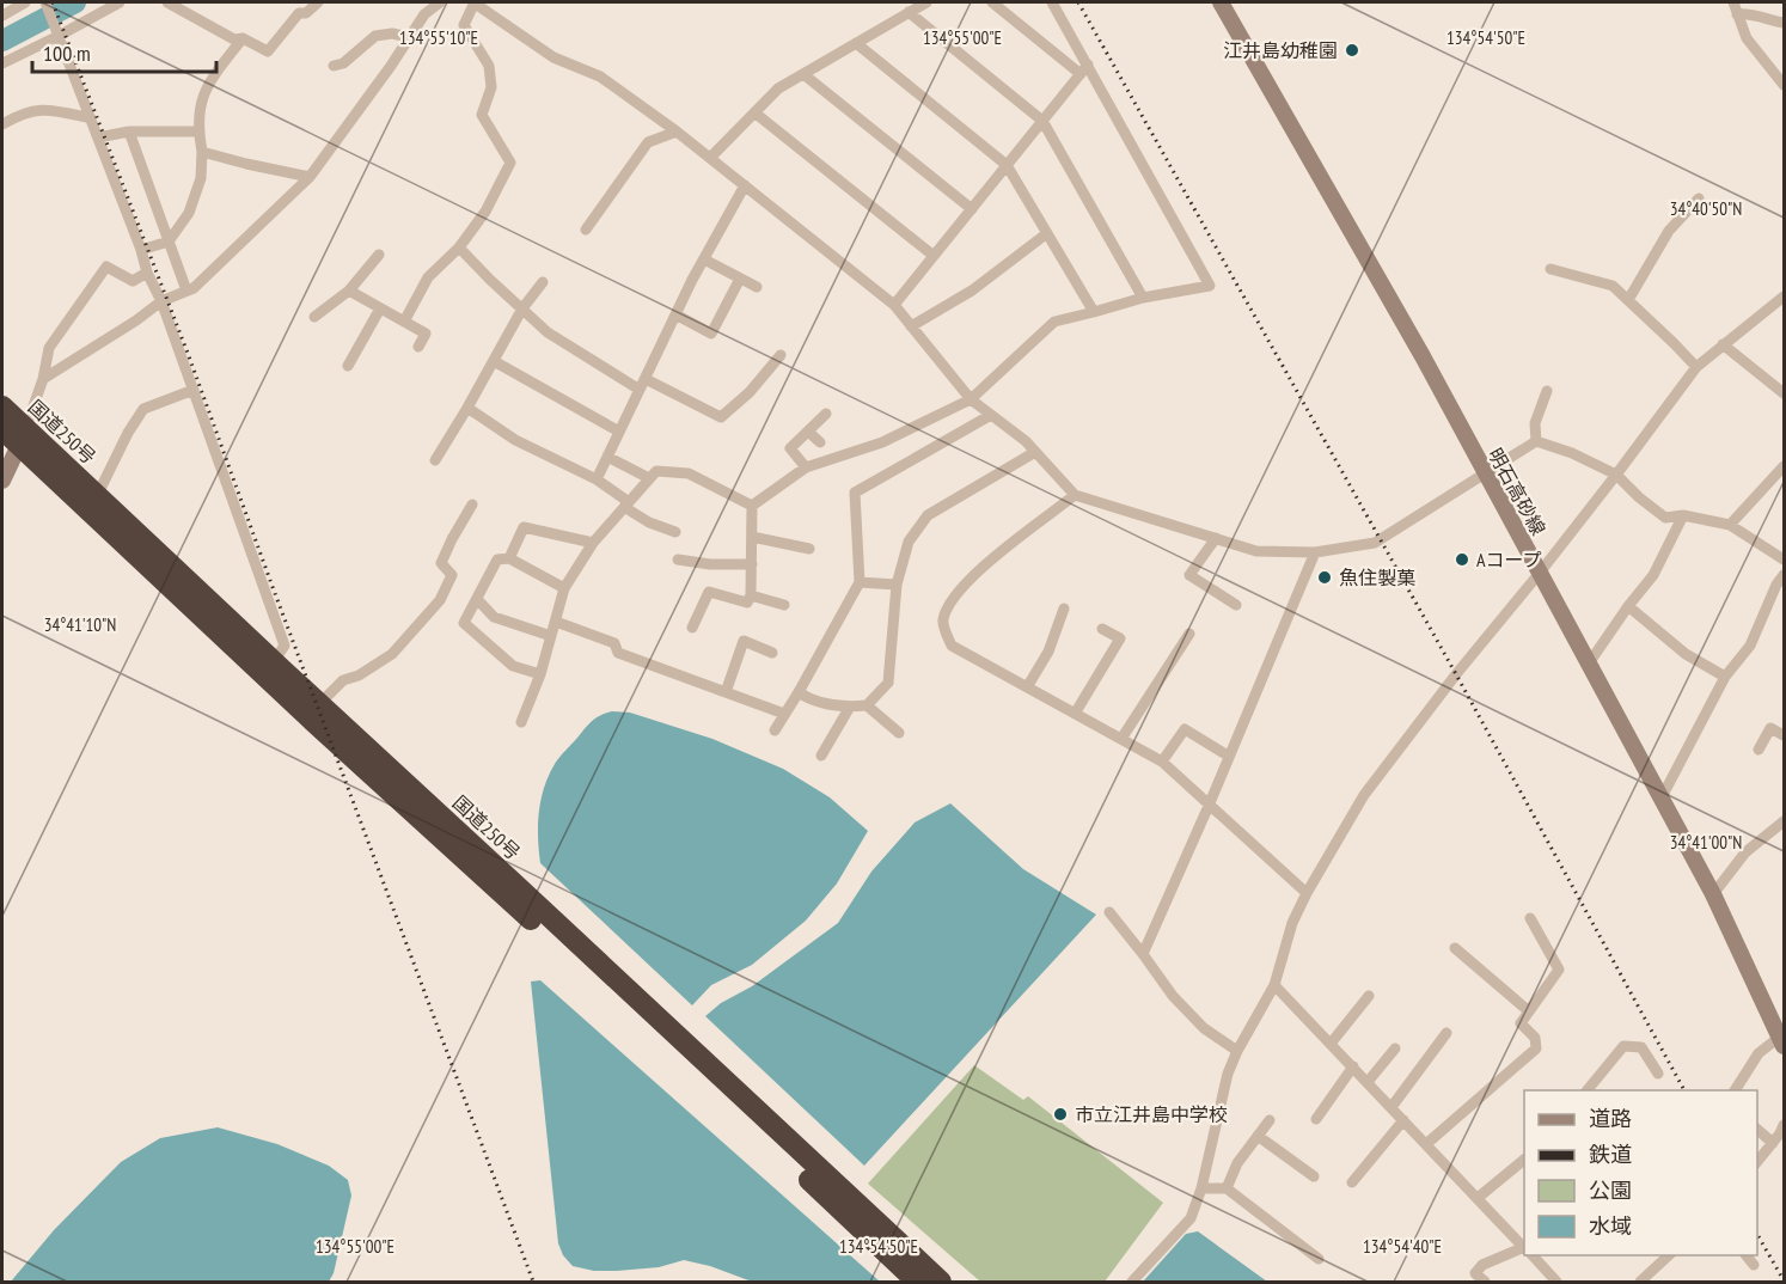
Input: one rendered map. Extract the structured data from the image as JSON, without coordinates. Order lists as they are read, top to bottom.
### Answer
{
  "streets": {
    "highway": ["国道250号"],
    "main road": ["明石高砂線"]
  },
  "places": [
    "江井島幼稚園",
    "Aコープ",
    "魚住製菓",
    "市立江井島中学校"
  ],
  "legend": [
    "道路",
    "鉄道",
    "公園",
    "水域"
  ],
  "scale_bar": "100 m",
  "coordinates": [
    "134°55'10\"E",
    "134°55'00\"E",
    "134°54'50\"E",
    "34°40'50\"N",
    "34°41'10\"N",
    "34°41'00\"N",
    "134°54'40\"E"
  ]
}
